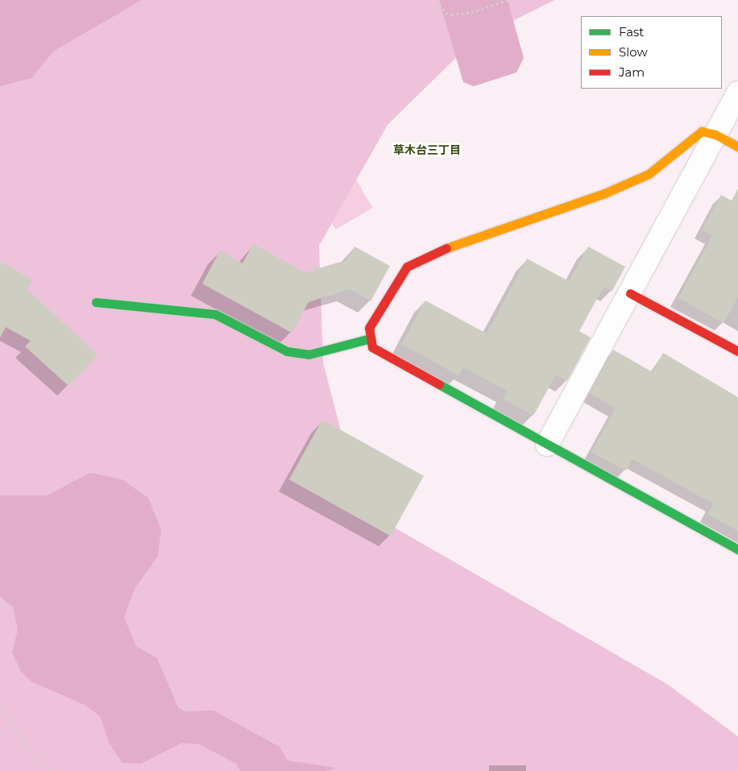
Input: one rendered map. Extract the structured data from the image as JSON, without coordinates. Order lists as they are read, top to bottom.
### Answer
{
  "districts": ["草木台三丁目"],
  "legend": ["Fast", "Slow", "Jam"]
}
